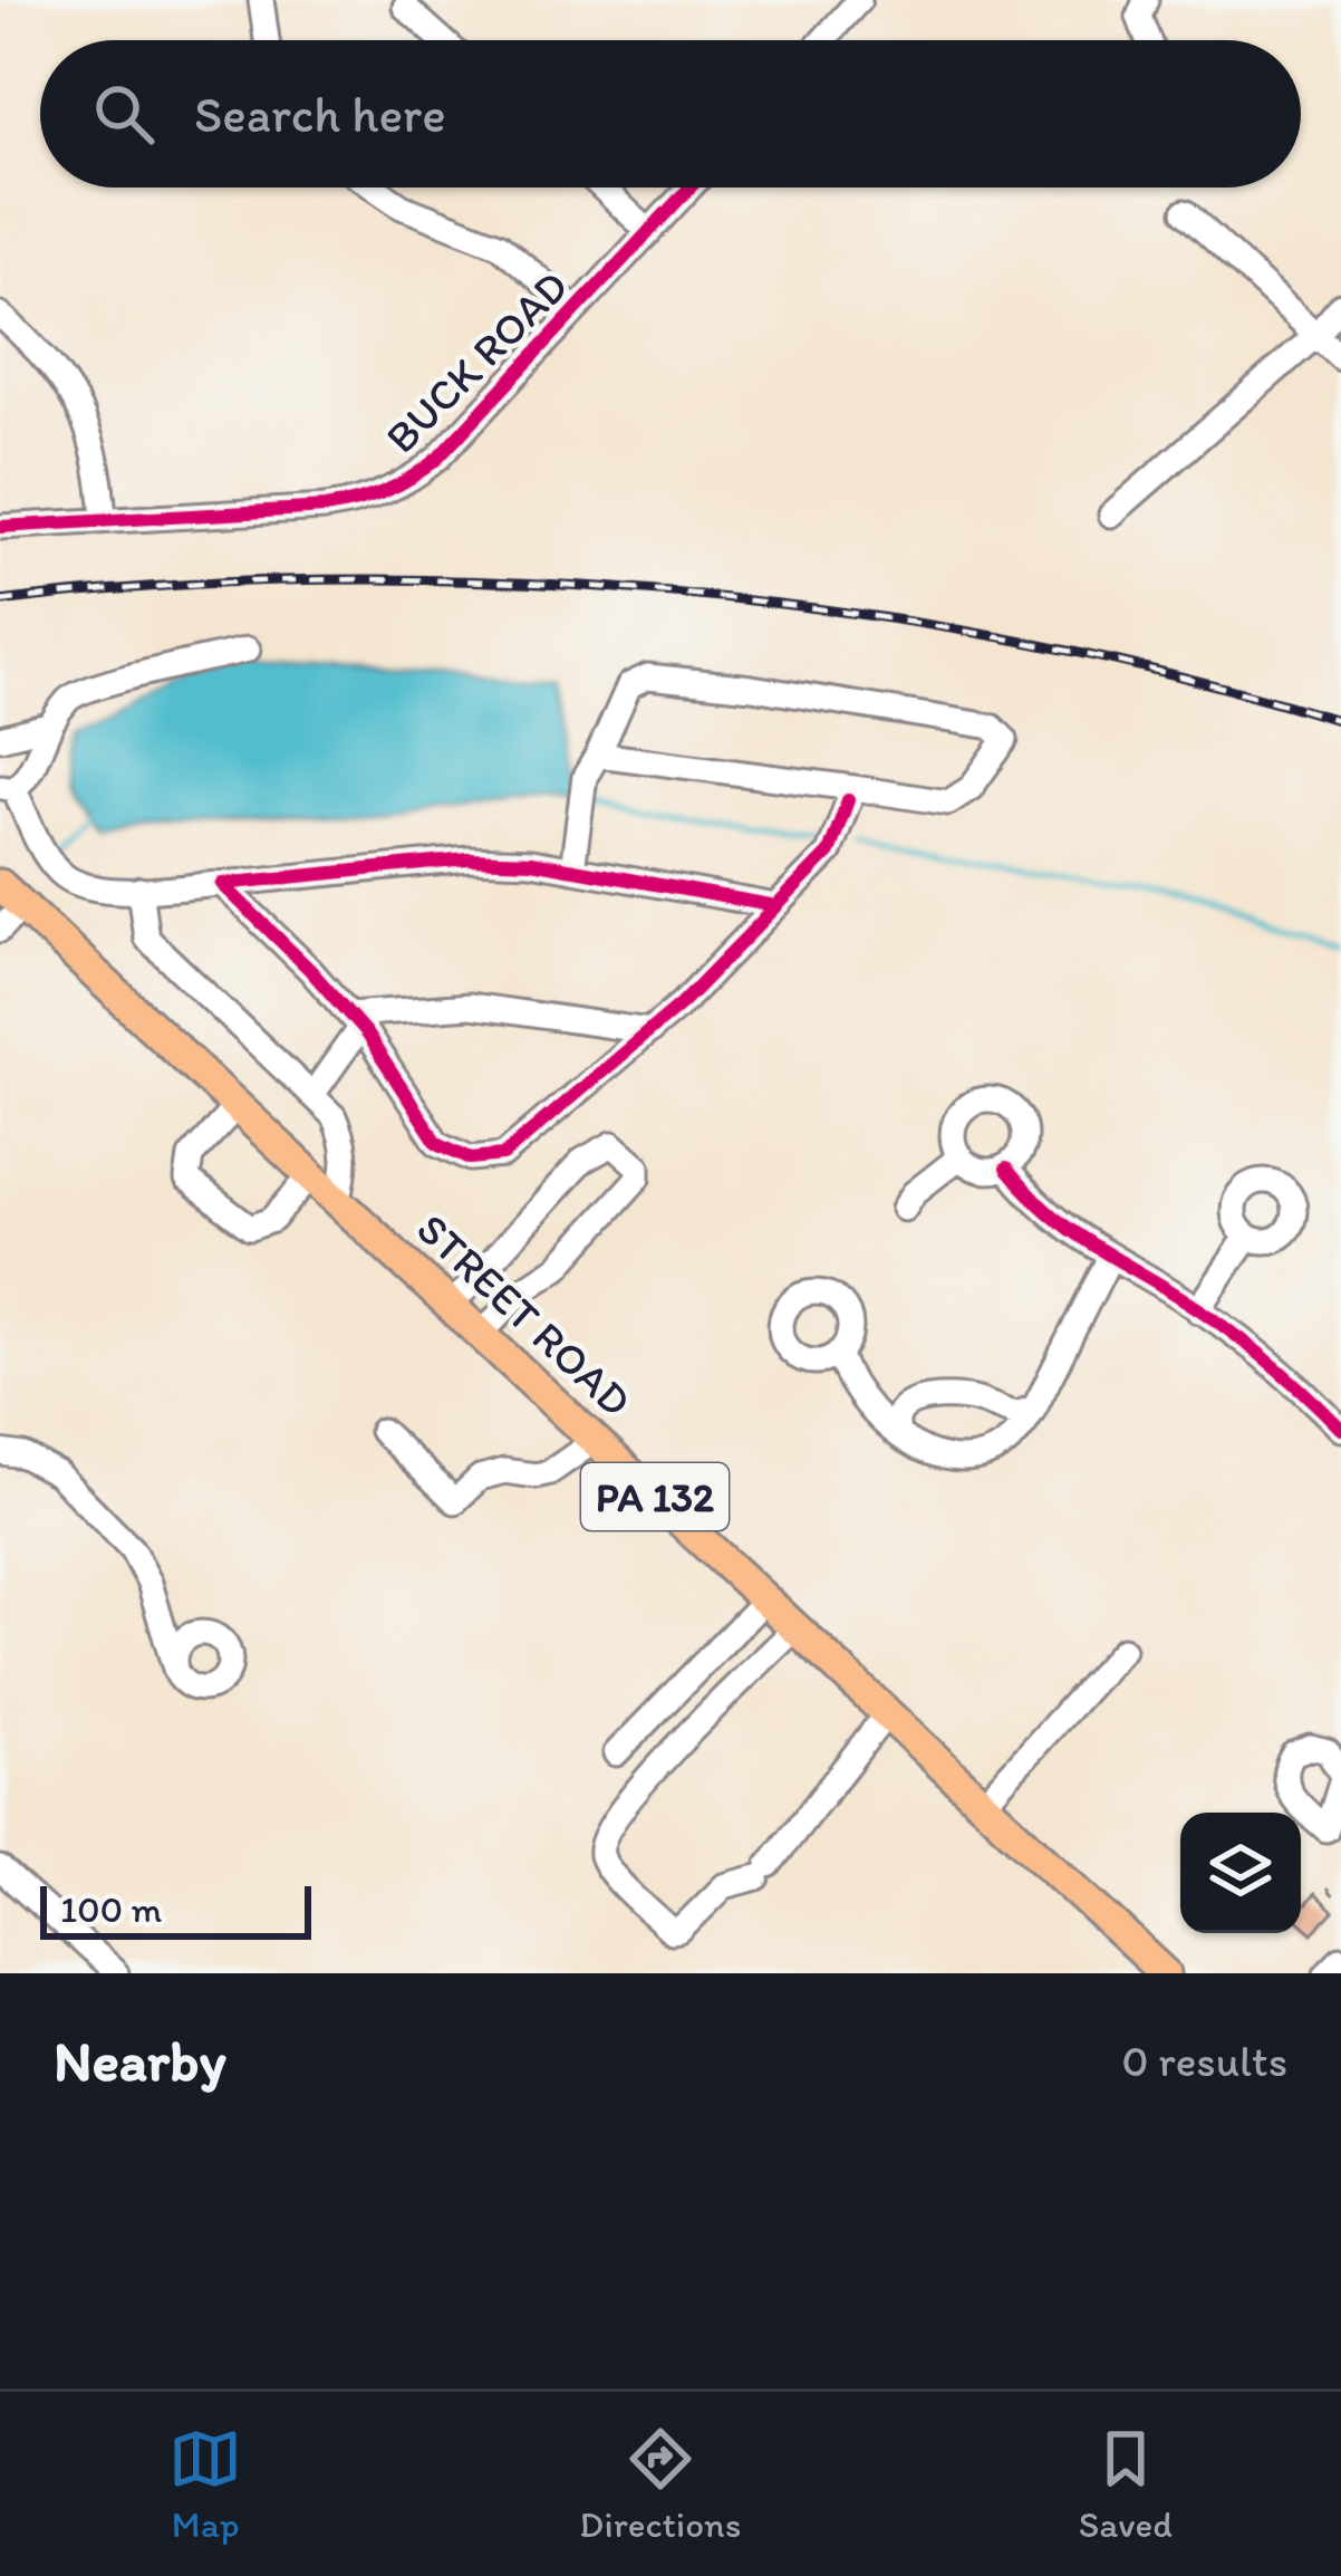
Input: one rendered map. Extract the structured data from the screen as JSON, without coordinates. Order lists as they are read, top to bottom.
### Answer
{
  "streets": {
    "main road": ["STREET ROAD", "PA 132"],
    "street": ["BUCK ROAD"]
  },
  "scale_bar": "100 m",
  "page": {
    "search": "Search here",
    "scale": "100 m",
    "heading": ["Nearby", "0 results"],
    "nav": ["Map", "Directions", "Saved"]
  }
}
